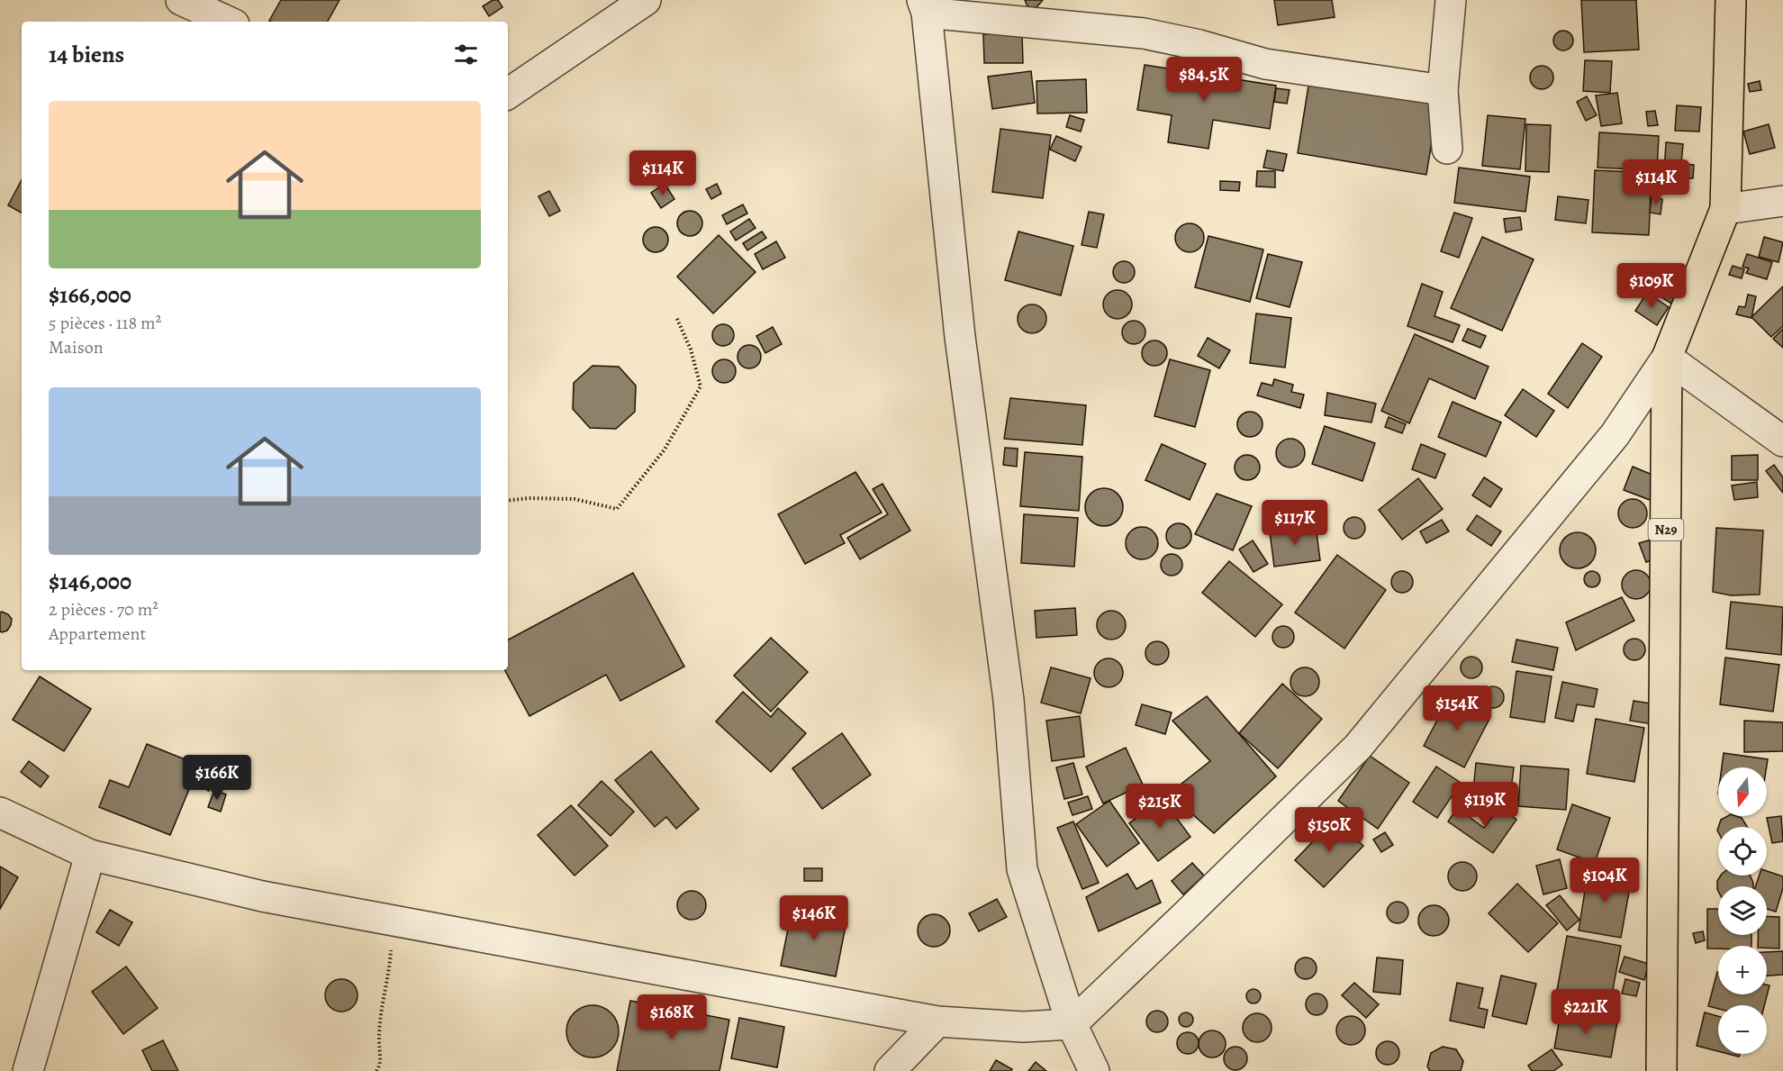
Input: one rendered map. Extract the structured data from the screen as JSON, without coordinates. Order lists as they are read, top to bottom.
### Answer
{
  "streets": {
    "main road": ["N29"]
  },
  "north": "bottom",
  "page": {
    "heading": "14 biens",
    "price": [
      "$84.5K",
      "$114K",
      "$114K",
      "$109K",
      "$117K",
      "$154K",
      "$166K",
      "$119K",
      "$215K",
      "$150K",
      "$104K",
      "$146K",
      "$221K",
      "$168K"
    ],
    "list": [
      {
        "name": "$166,000",
        "note": "5 pièces · 118 m² · Maison"
      },
      {
        "name": "$146,000",
        "note": "2 pièces · 70 m² · Appartement"
      }
    ],
    "map_buttons": ["+", "−"]
  }
}
